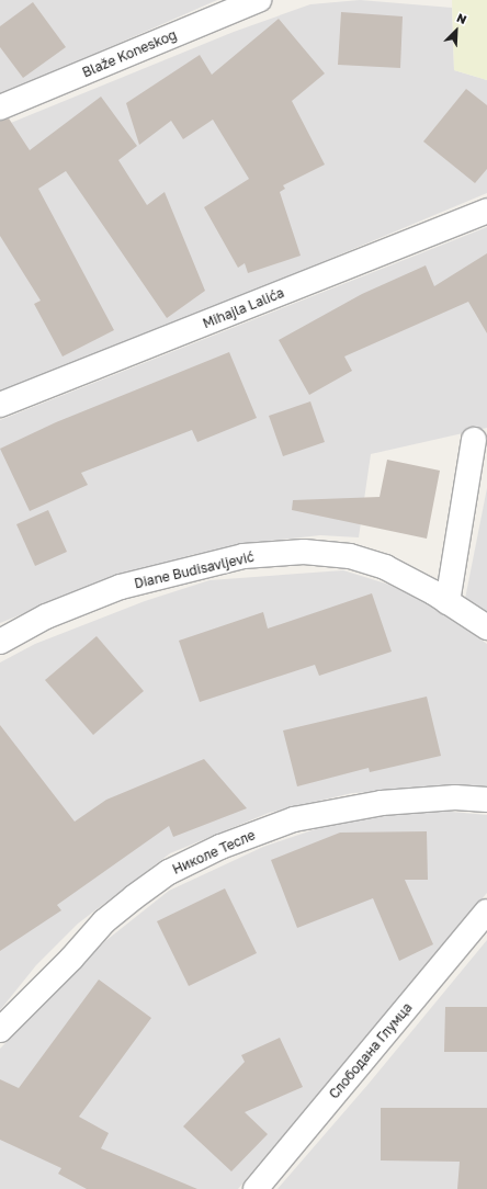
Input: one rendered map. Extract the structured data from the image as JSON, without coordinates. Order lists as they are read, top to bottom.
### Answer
{
  "streets": {
    "street": [
      "Blaže Koneskog",
      "Mihajla Lalića",
      "Diane Budisavljević",
      "Николе Тесле",
      "Слободана Глумца"
    ]
  },
  "north": "top right"
}
